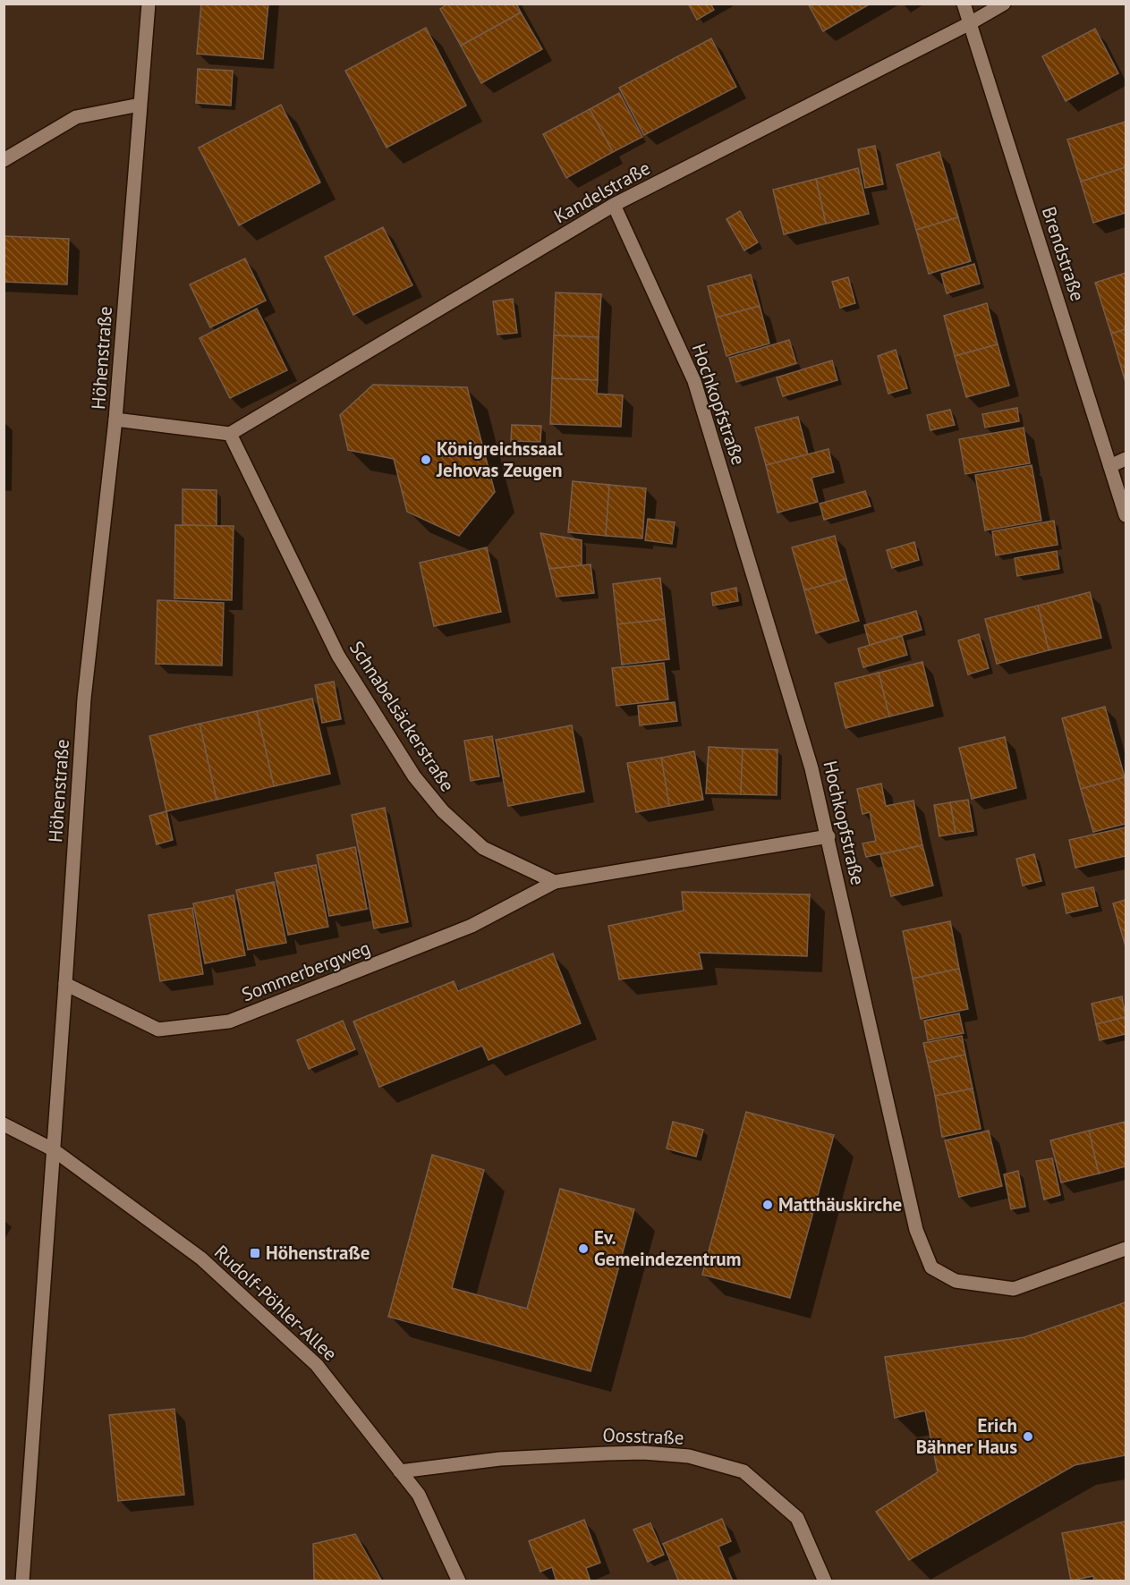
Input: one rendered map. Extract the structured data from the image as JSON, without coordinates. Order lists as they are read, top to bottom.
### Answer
{
  "streets": {
    "street": [
      "Kandelstraße",
      "Brendstraße",
      "Höhenstraße",
      "Hochkopfstraße",
      "Schnabelsäckerstraße",
      "Sommerbergweg",
      "Rudolf-Pöhler-Allee",
      "Oosstraße"
    ]
  },
  "crossings": [
    ["Kandelstraße", "Brendstraße"],
    ["Kandelstraße", "Hochkopfstraße"],
    ["Kandelstraße", "Schnabelsäckerstraße"],
    ["Höhenstraße", "Sommerbergweg"],
    ["Höhenstraße", "Rudolf-Pöhler-Allee"],
    ["Schnabelsäckerstraße", "Sommerbergweg"],
    ["Rudolf-Pöhler-Allee", "Oosstraße"]
  ],
  "places": {
    "other": [
      "Königreichssaal Jehovas Zeugen",
      "Matthäuskirche",
      "Ev. Gemeindezentrum",
      "Erich Bähner Haus"
    ],
    "transit": ["Höhenstraße"]
  }
}
